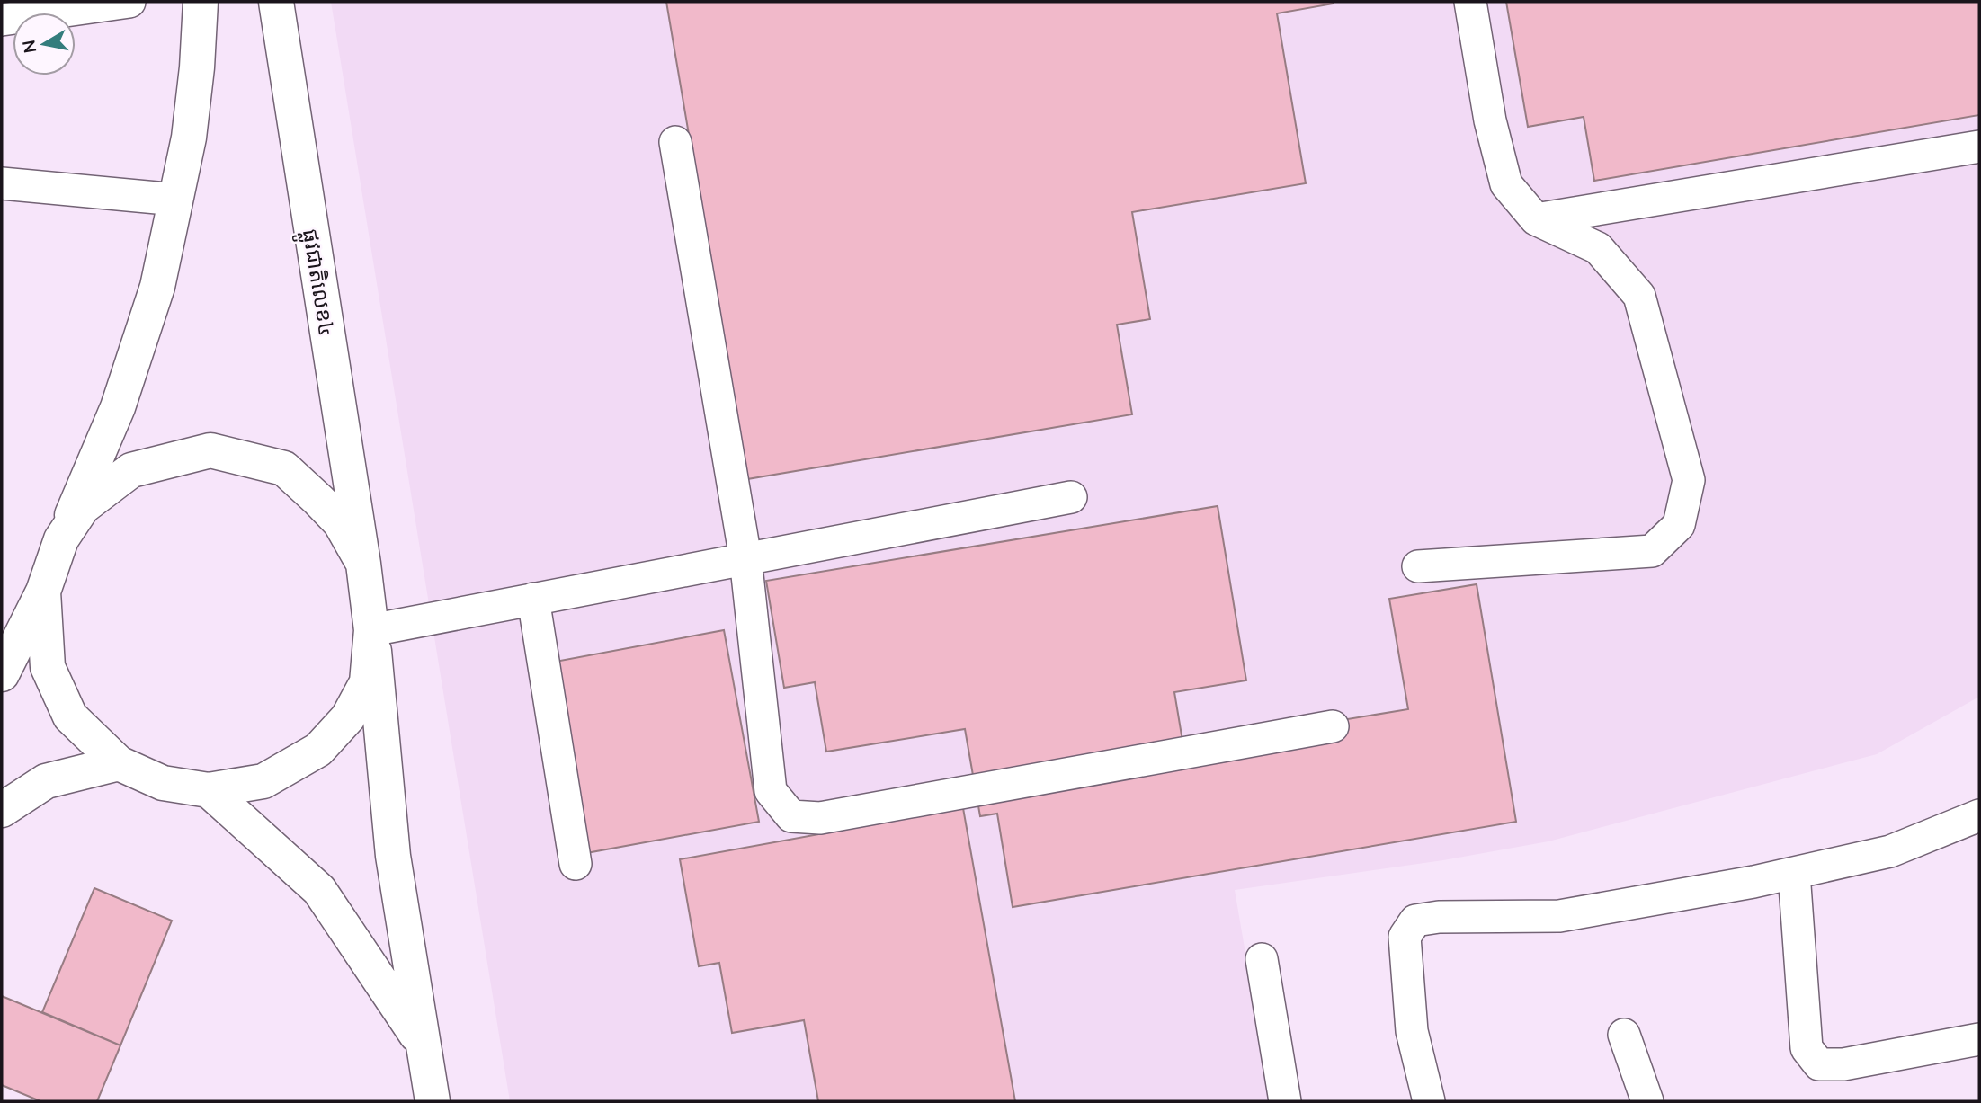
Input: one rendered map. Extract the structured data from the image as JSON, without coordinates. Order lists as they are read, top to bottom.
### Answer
{
  "streets": {
    "main road": ["ផ្លូវជាតិលេខ៤"]
  },
  "north": "left"
}
